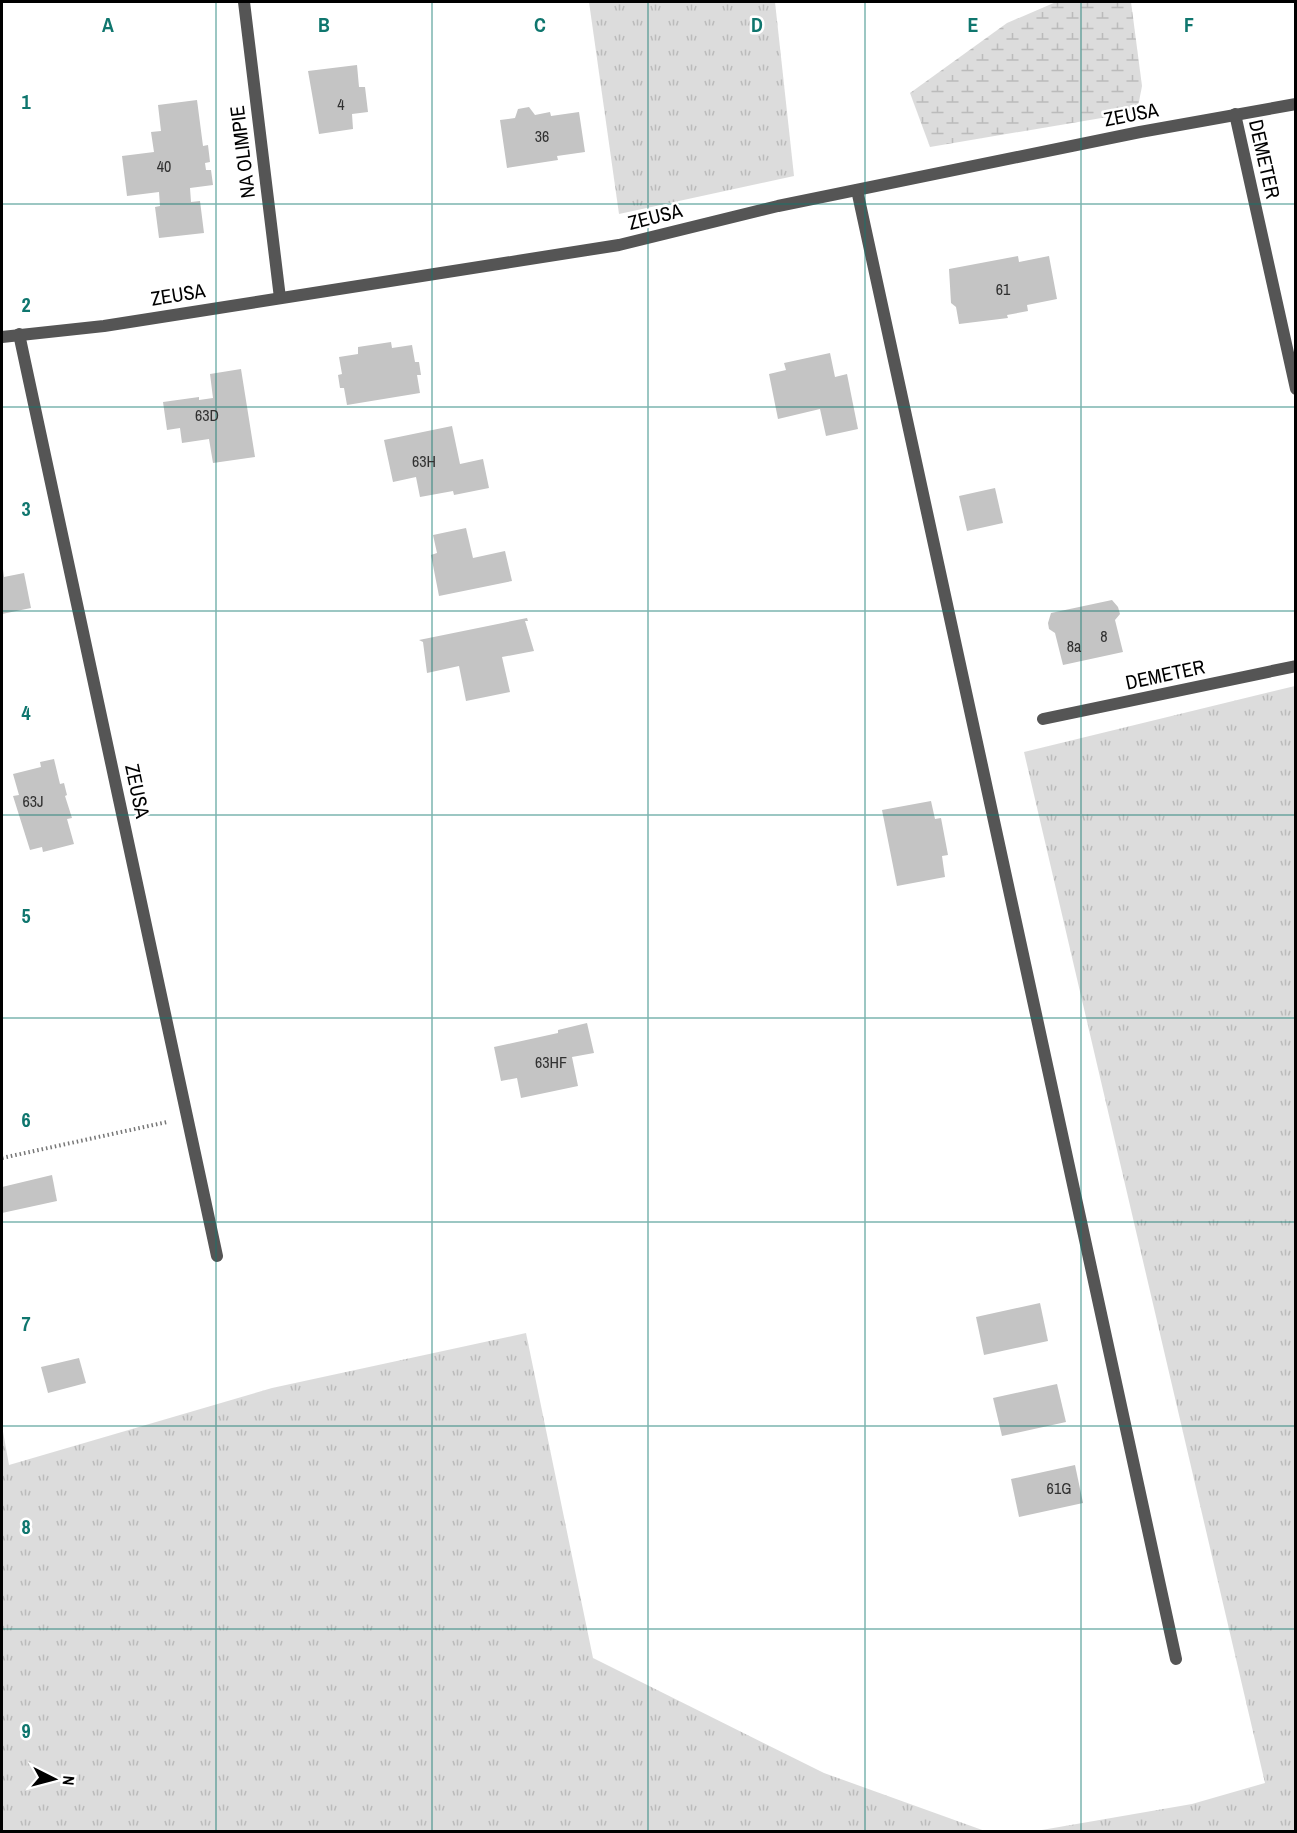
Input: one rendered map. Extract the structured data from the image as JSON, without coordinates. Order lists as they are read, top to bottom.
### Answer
{
  "streets": {
    "street": ["ZEUSA", "NA OLIMPIE", "DEMETER"]
  },
  "crossings": [
    ["ZEUSA", "NA OLIMPIE"],
    ["ZEUSA", "DEMETER"]
  ],
  "house_numbers": [
    "4",
    "36",
    "40",
    "61",
    "63D",
    "63H",
    "8",
    "8a",
    "63J",
    "63HF",
    "61G"
  ],
  "north": "right",
  "grid": {
    "columns": [
      "A",
      "B",
      "C",
      "D",
      "E",
      "F"
    ],
    "rows": [
      "1",
      "2",
      "3",
      "4",
      "5",
      "6",
      "7",
      "8",
      "9"
    ]
  }
}
